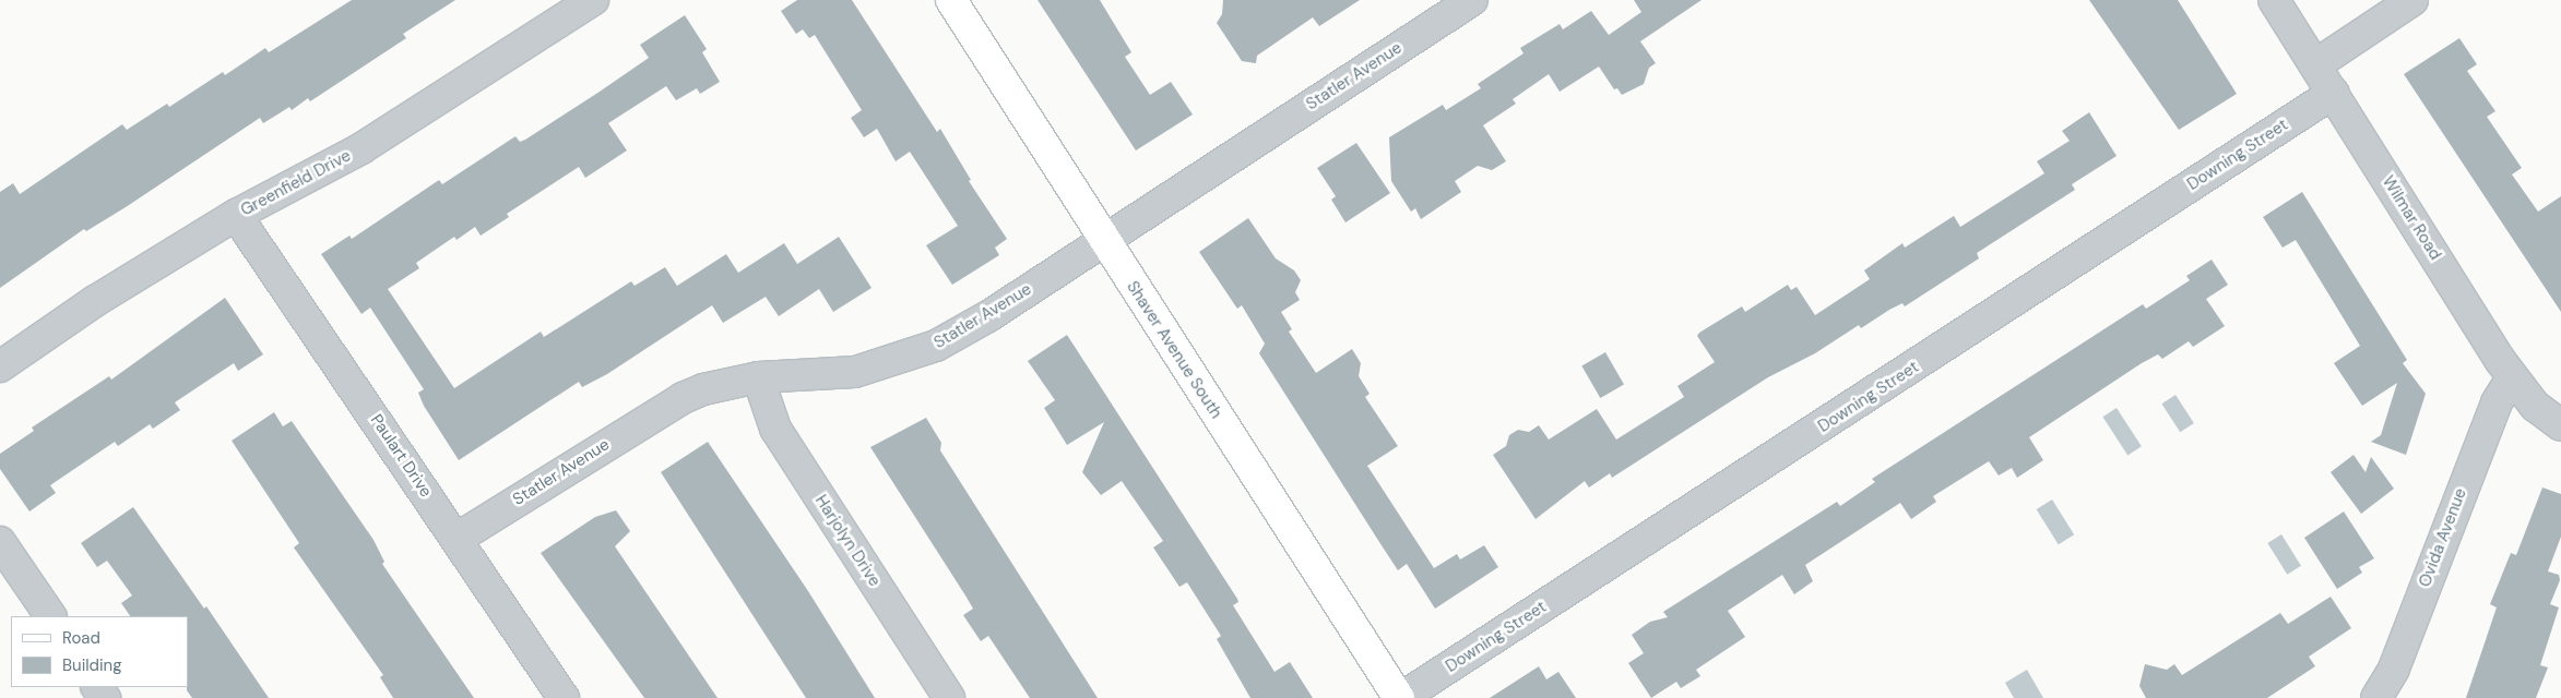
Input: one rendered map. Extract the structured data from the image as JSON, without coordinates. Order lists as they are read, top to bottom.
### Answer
{
  "streets": {
    "street": [
      "Statler Avenue",
      "Downing Street",
      "Greenfield Drive",
      "Wilmar Road",
      "Shaver Avenue South",
      "Paulart Drive",
      "Ovida Avenue",
      "Harjolyn Drive"
    ]
  },
  "crossings": [
    ["Statler Avenue", "Shaver Avenue South"],
    ["Statler Avenue", "Paulart Drive"],
    ["Statler Avenue", "Harjolyn Drive"],
    ["Downing Street", "Wilmar Road"],
    ["Downing Street", "Shaver Avenue South"],
    ["Greenfield Drive", "Paulart Drive"],
    ["Wilmar Road", "Ovida Avenue"]
  ],
  "legend": ["Road", "Building"]
}
